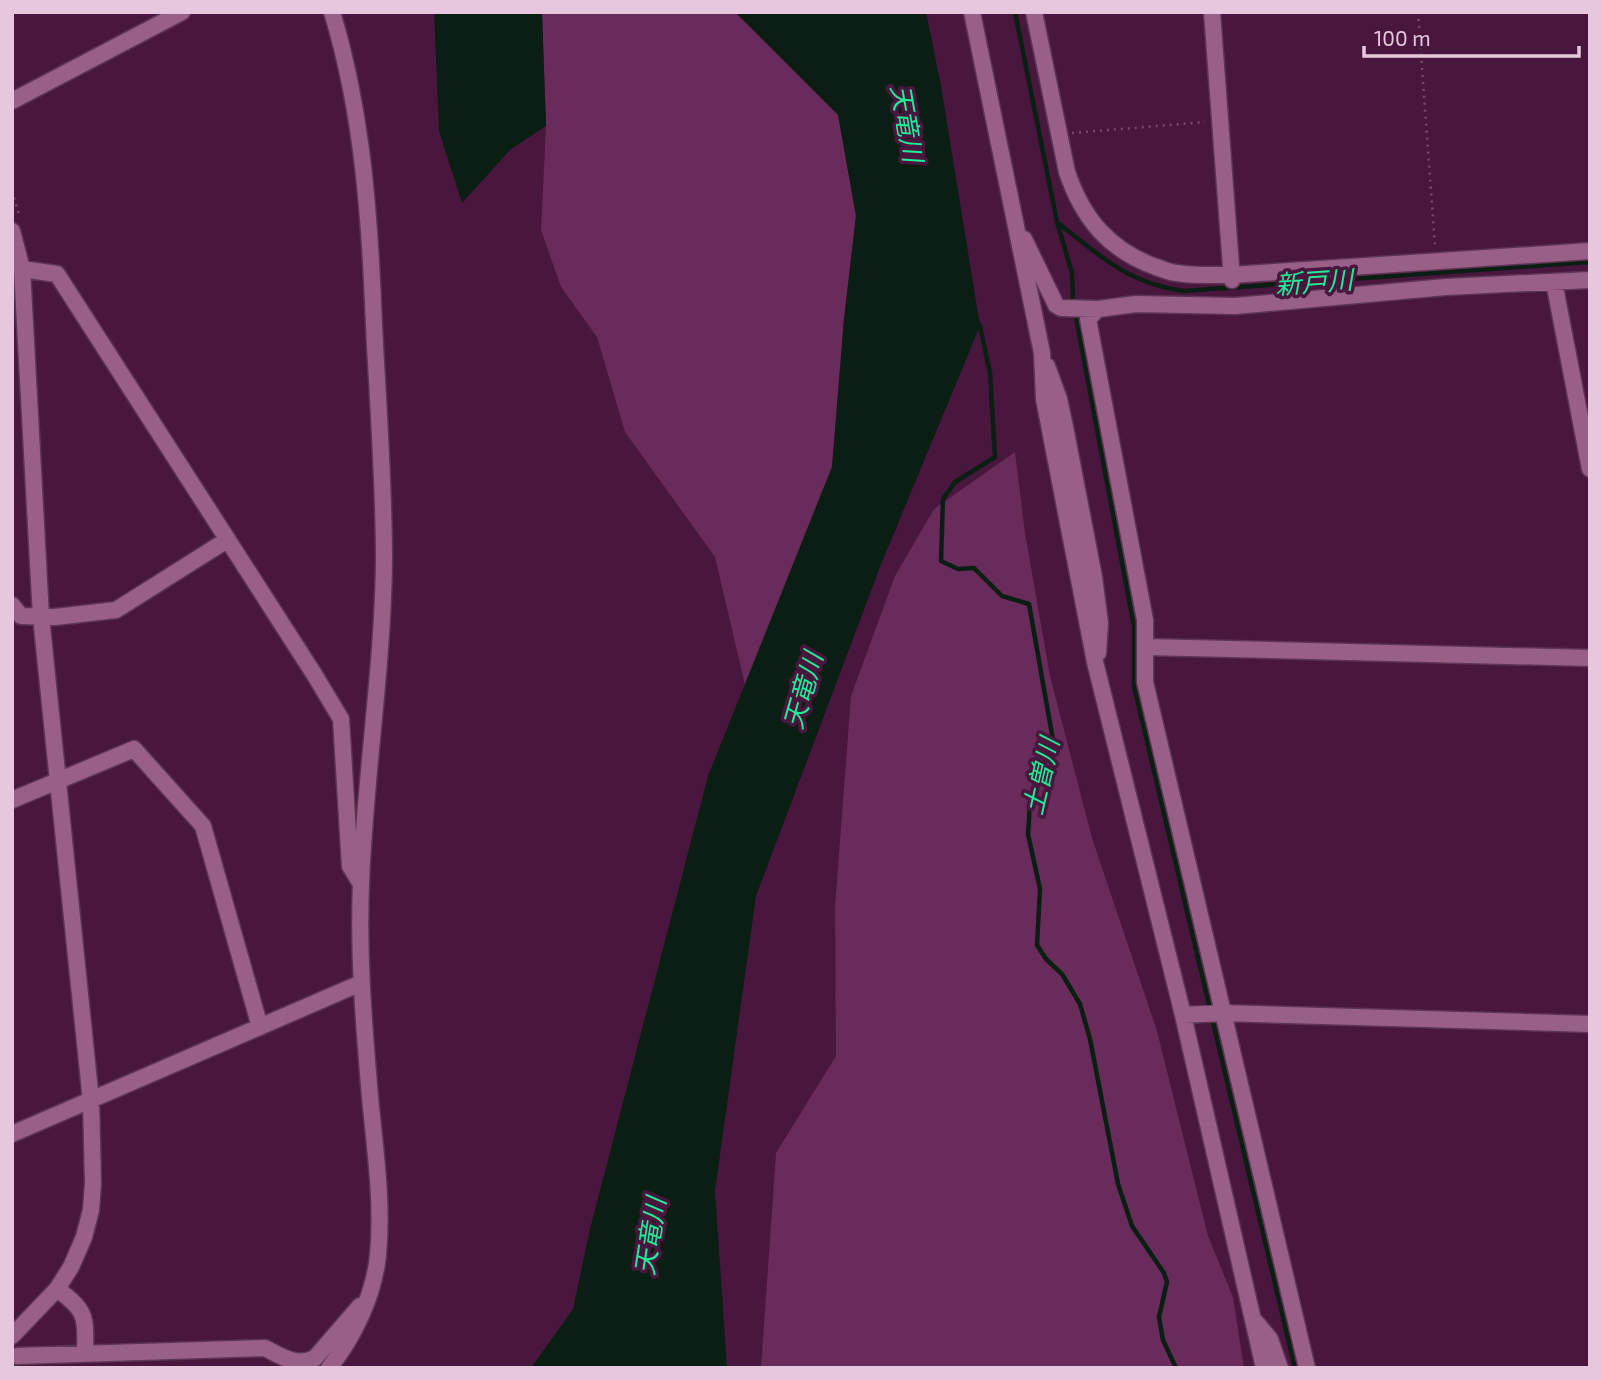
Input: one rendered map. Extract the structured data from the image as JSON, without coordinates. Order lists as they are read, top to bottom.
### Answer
{
  "water": ["天竜川", "新戸川", "土曽川"],
  "scale_bar": "100 m"
}
